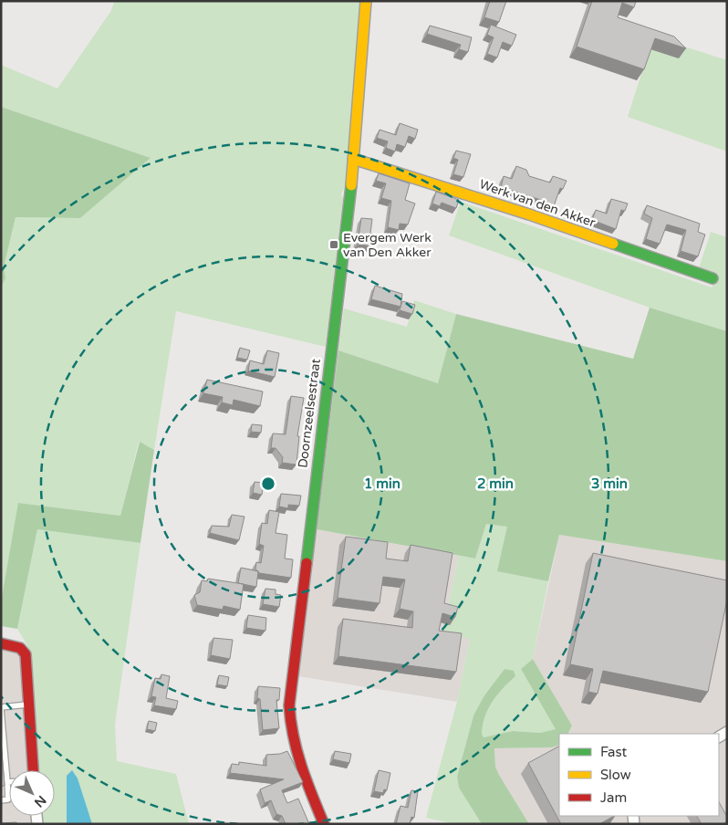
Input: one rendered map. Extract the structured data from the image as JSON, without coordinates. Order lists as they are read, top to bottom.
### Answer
{
  "streets": {
    "main road": ["Werk van den Akker", "Doornzeelsestraat"]
  },
  "crossings": [
    ["Werk van den Akker", "Doornzeelsestraat"]
  ],
  "places": {
    "transit": ["Evergem Werk van Den Akker"]
  },
  "legend": ["Fast", "Slow", "Jam"],
  "north": "bottom right",
  "rings": ["1 min", "2 min", "3 min"]
}
